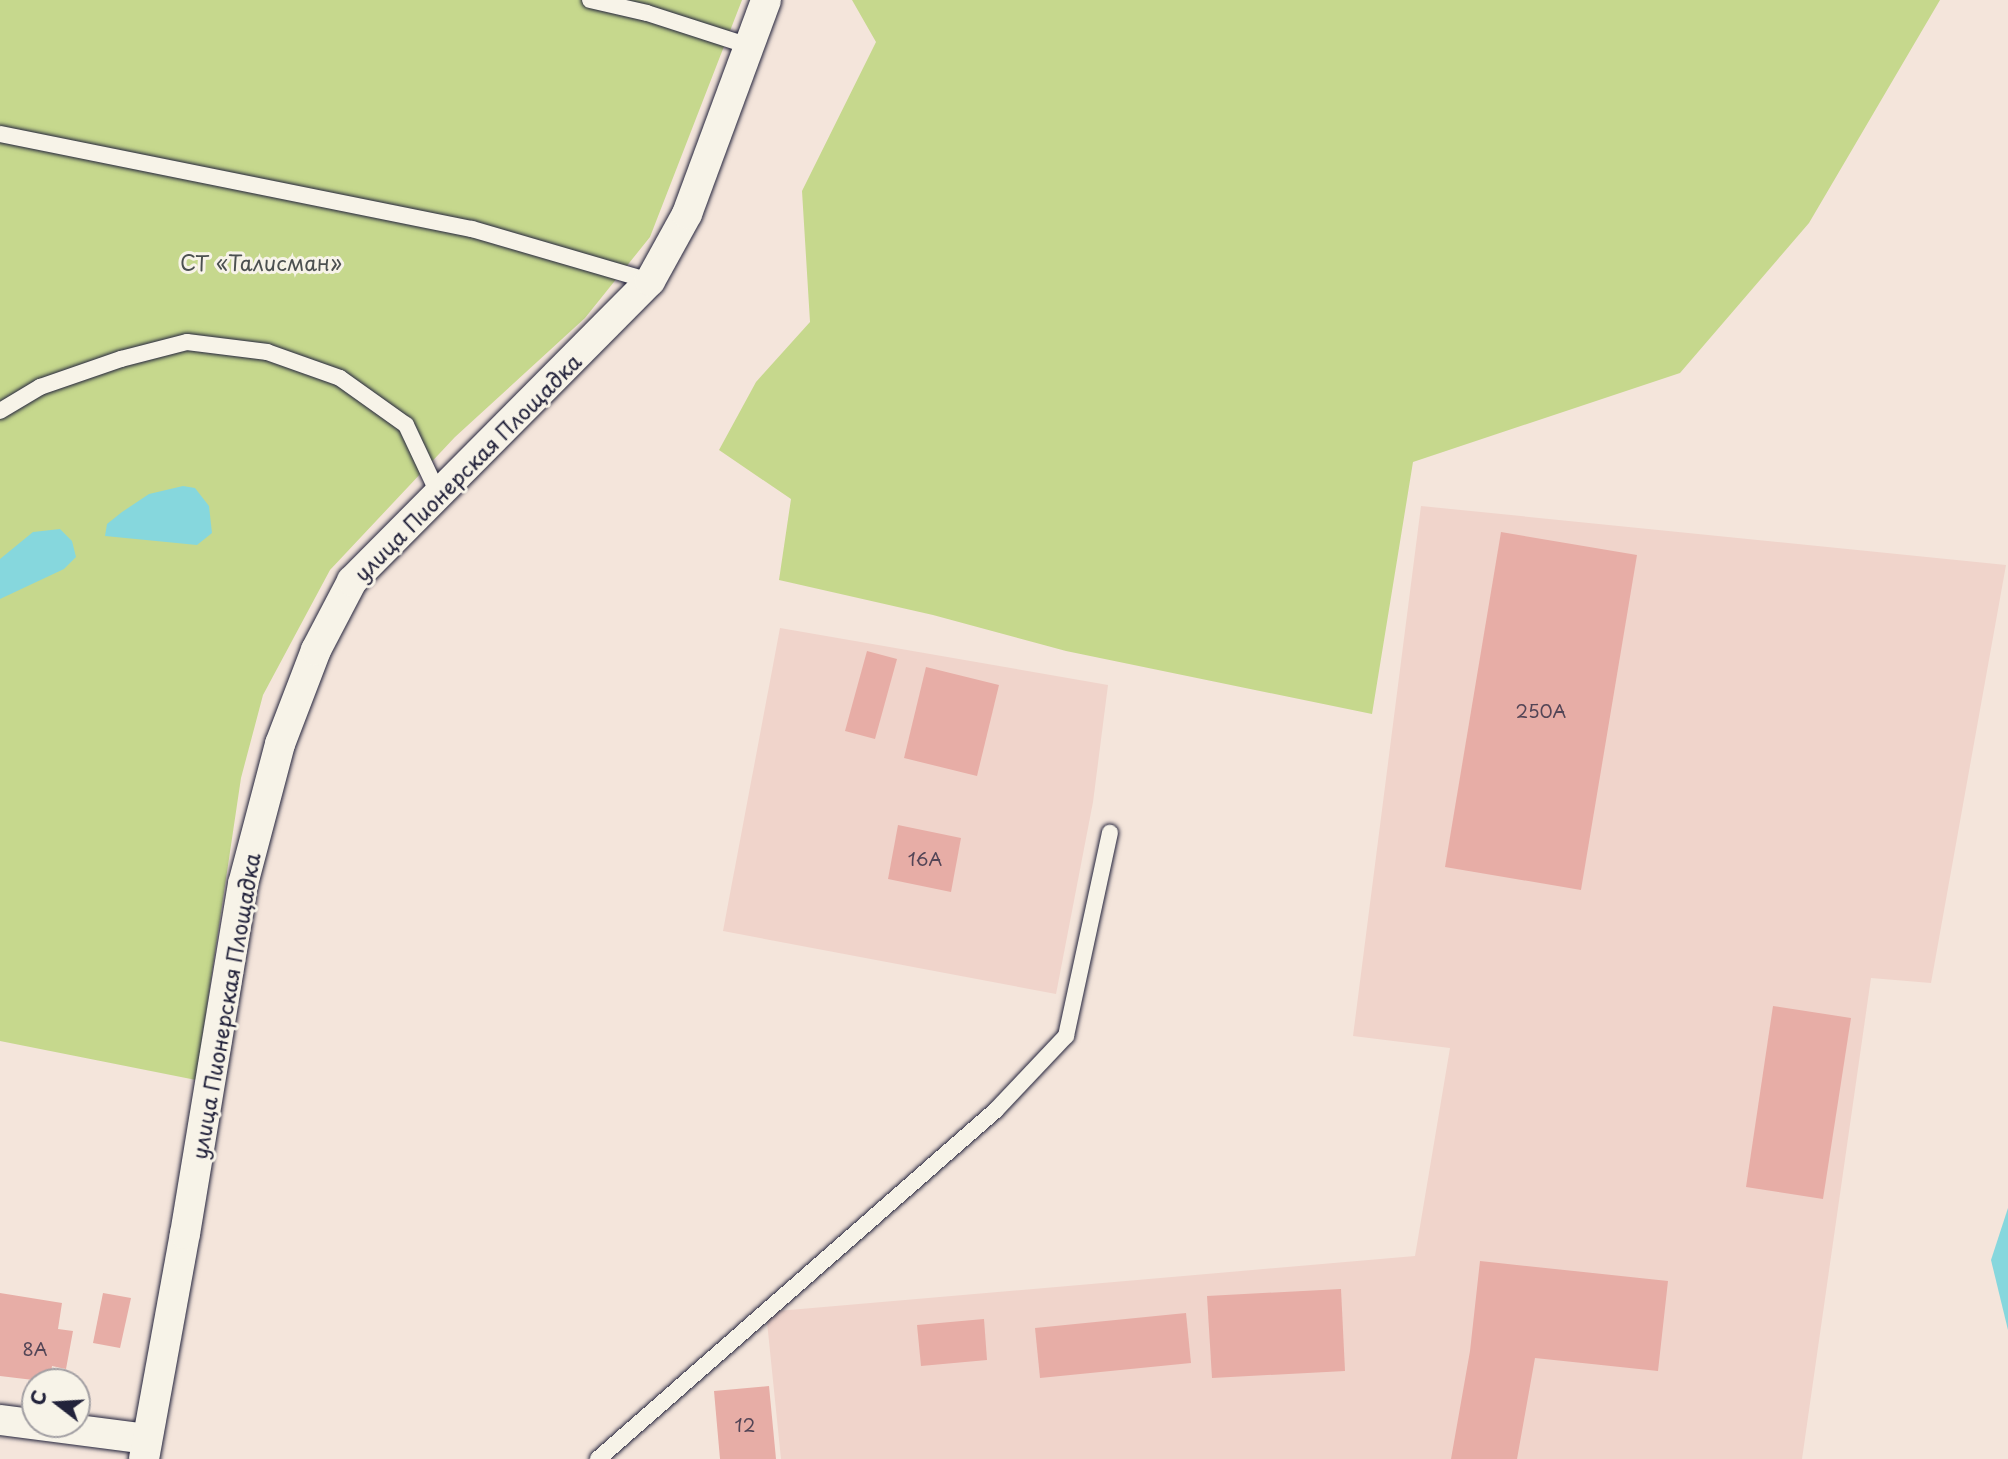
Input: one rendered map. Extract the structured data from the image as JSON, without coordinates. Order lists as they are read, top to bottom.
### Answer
{
  "streets": {
    "street": ["улица Пионерская Площадка"]
  },
  "parks": ["СТ «Талисман»"],
  "house_numbers": [
    "250А",
    "16А",
    "8А",
    "12"
  ],
  "north": "left"
}
